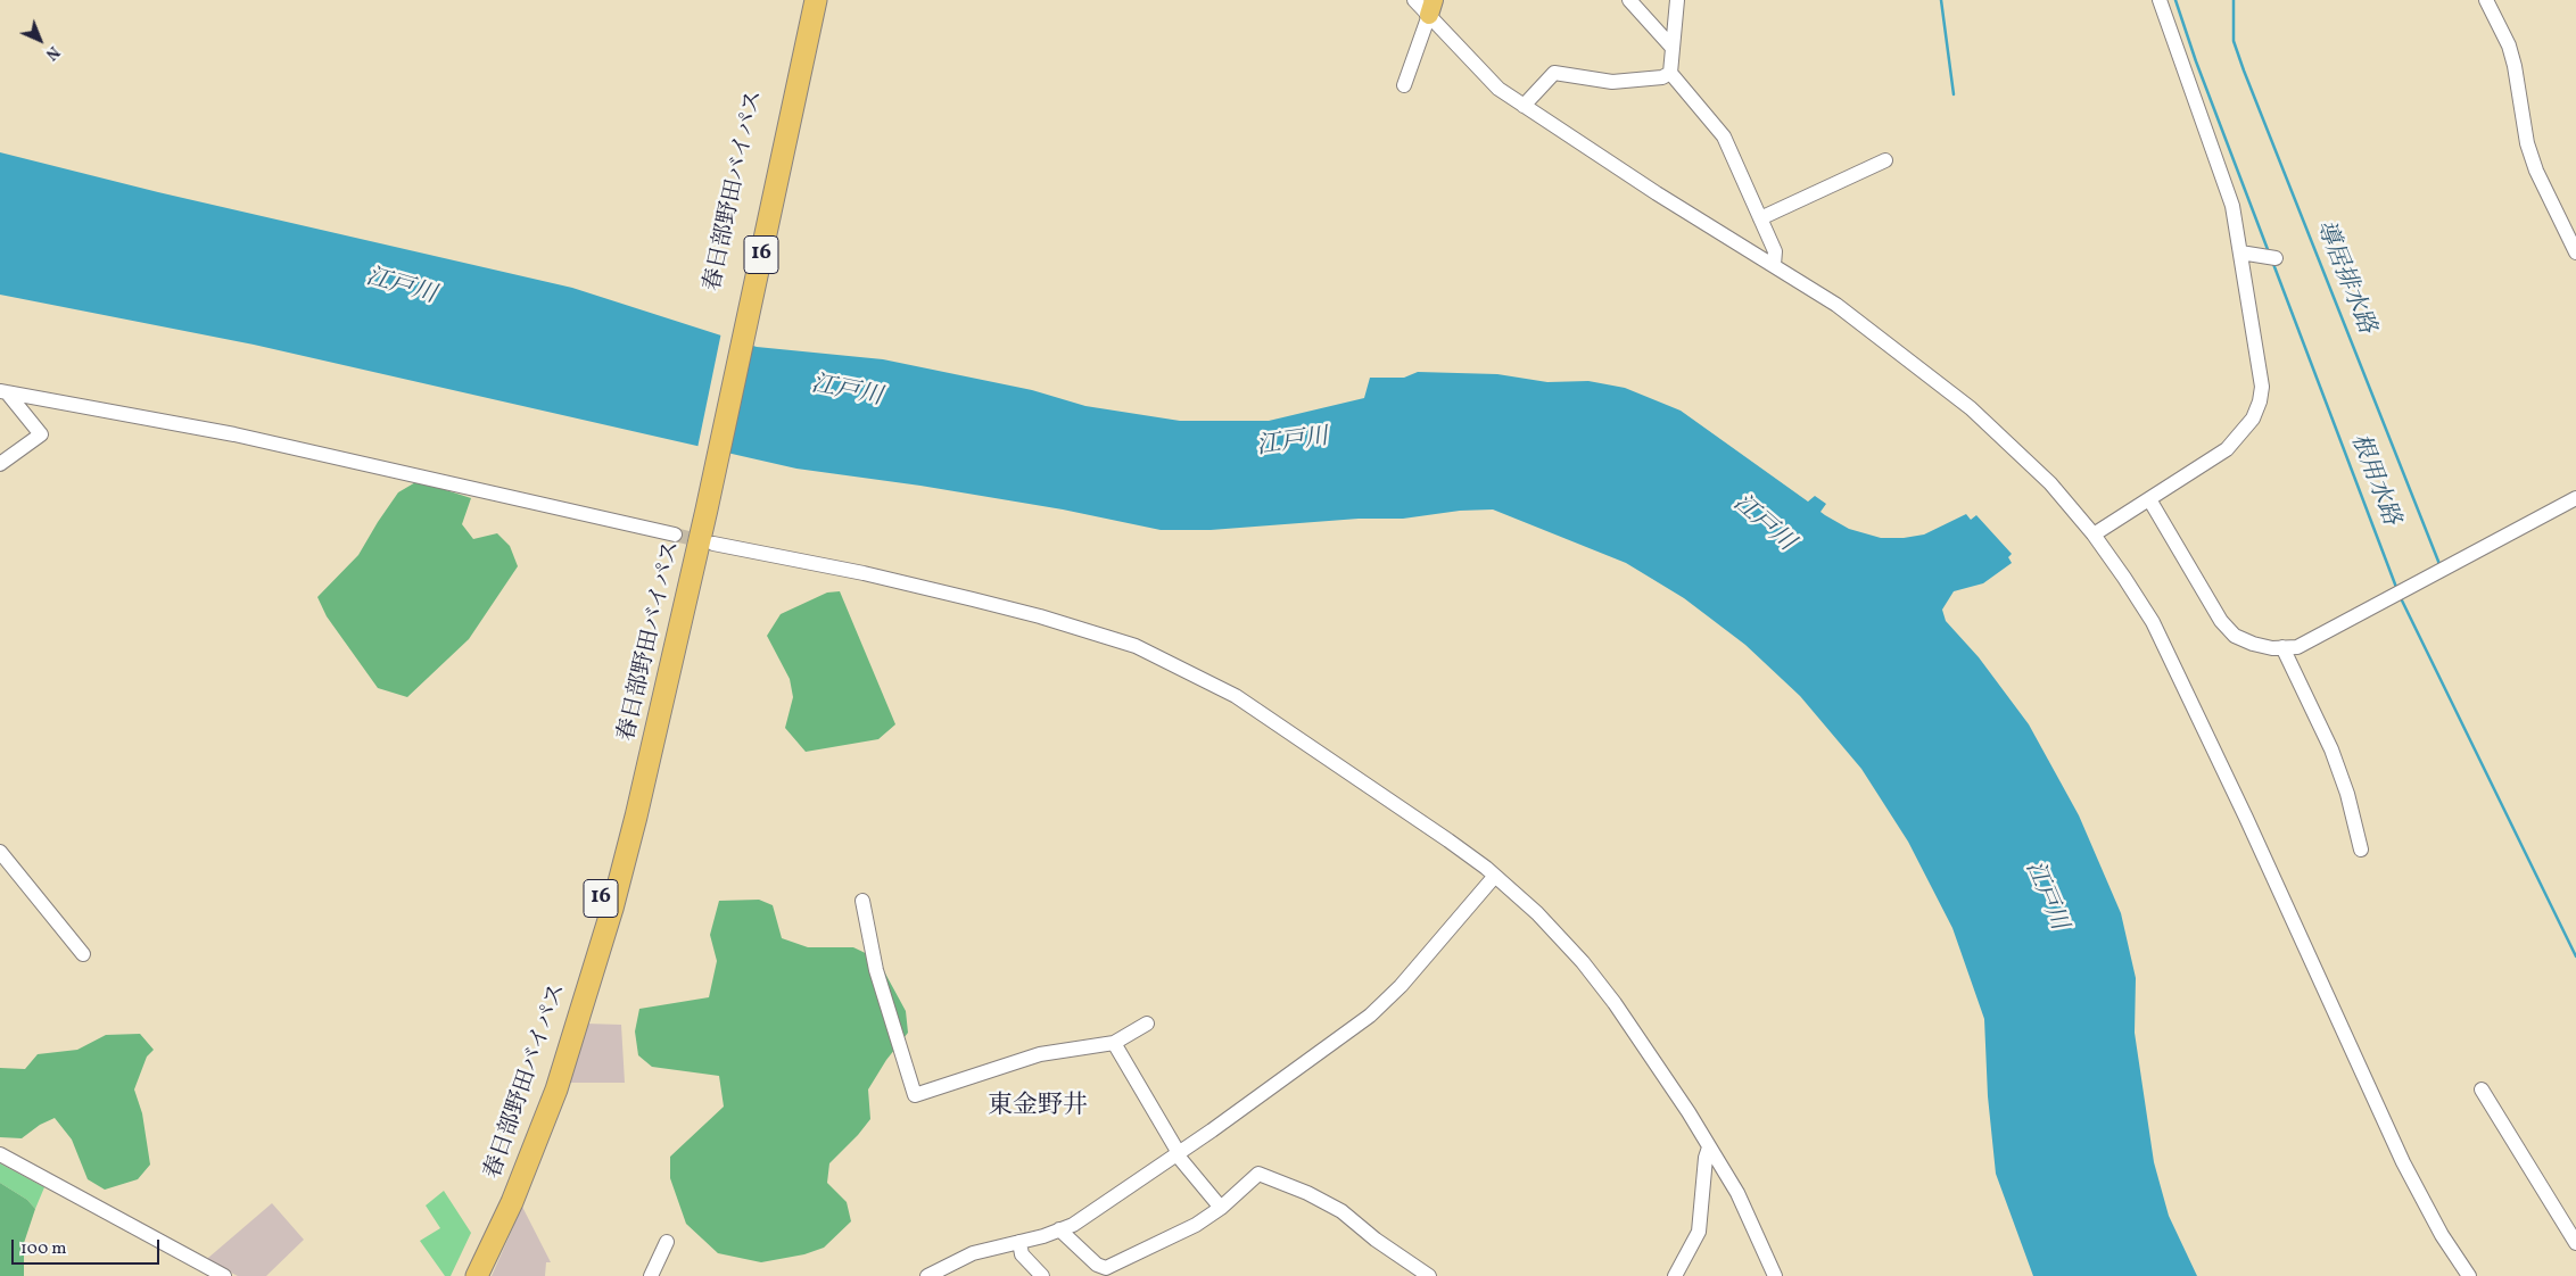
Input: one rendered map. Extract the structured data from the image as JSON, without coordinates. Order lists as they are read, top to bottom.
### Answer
{
  "streets": {
    "highway": ["春日部野田バイパス", "16"]
  },
  "districts": ["東金野井"],
  "water": ["導居排水路", "江戸川", "根用水路"],
  "scale_bar": "100 m",
  "north": "bottom right"
}
